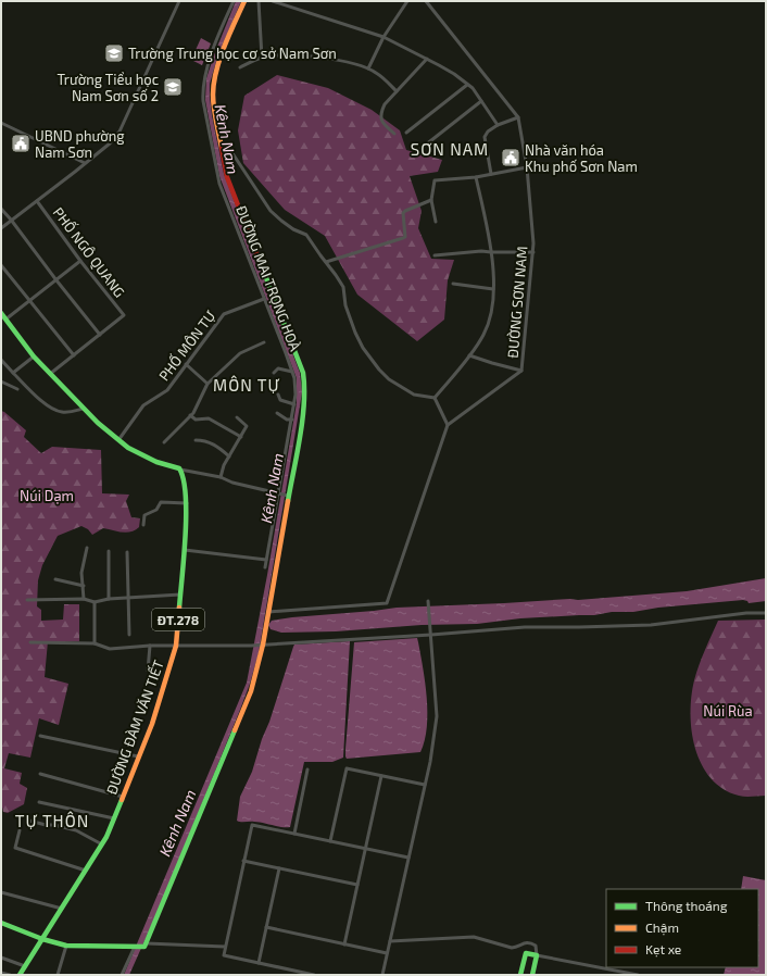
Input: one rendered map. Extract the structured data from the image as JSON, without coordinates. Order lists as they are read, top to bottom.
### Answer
{
  "streets": {
    "street": [
      "PHỐ NGÔ QUANG",
      "ĐƯỜNG MAI TRỌNG HOÀ",
      "ĐƯỜNG SƠN NAM",
      "PHỐ MÔN TỰ",
      "ĐT.278",
      "ĐƯỜNG ĐÀM VĂN TIẾT"
    ]
  },
  "crossings": [
    ["ĐƯỜNG MAI TRỌNG HOÀ", "PHỐ MÔN TỰ"]
  ],
  "districts": ["SƠN NAM", "MÔN TỰ", "TỰ THÔN"],
  "water": ["Kênh Nam"],
  "parks": ["Núi Dạm", "Núi Rùa"],
  "places": {
    "school or university": ["Trường Trung học cơ sở Nam Sơn", "Trường Tiểu học Nam Sơn số 2"],
    "public building": ["UBND phường Nam Sơn", "Nhà văn hóa Khu phố Sơn Nam"]
  },
  "legend": ["Thông thoáng", "Chậm", "Kẹt xe"]
}
